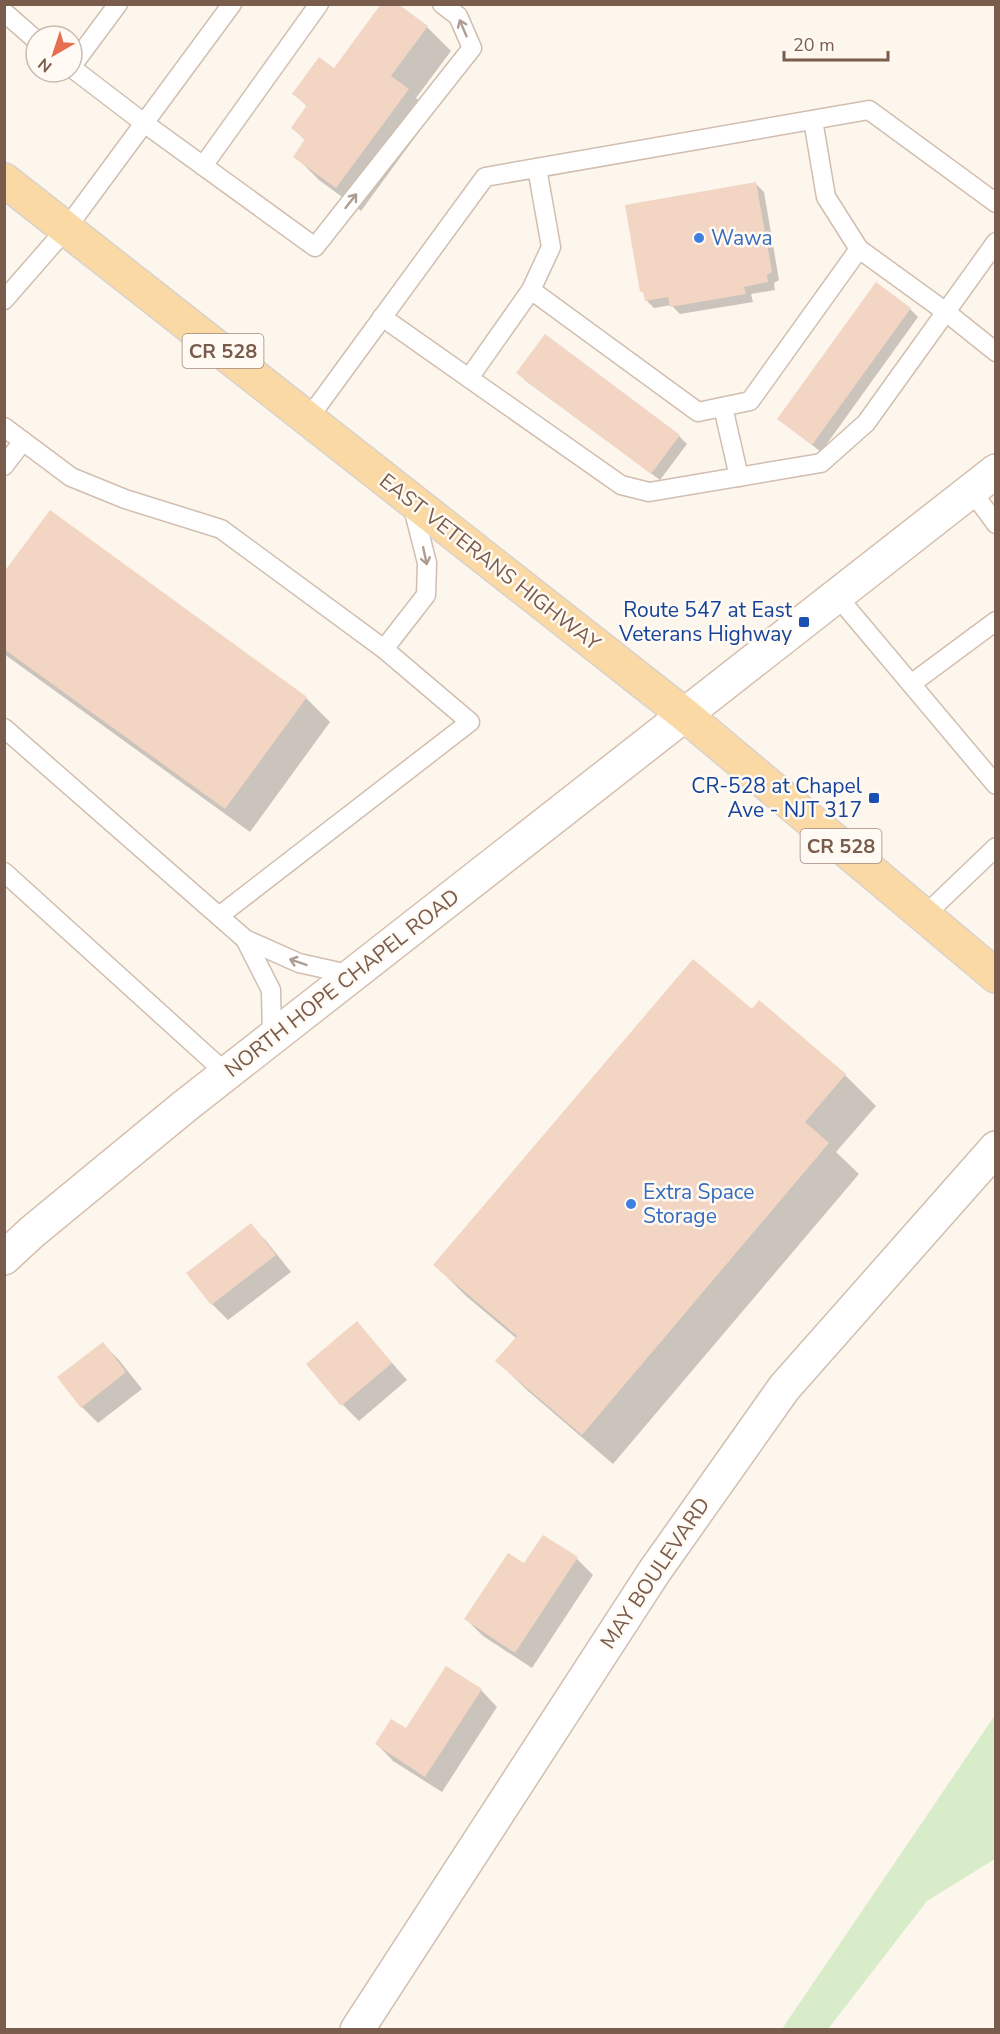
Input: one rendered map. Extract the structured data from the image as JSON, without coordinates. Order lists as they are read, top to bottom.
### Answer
{
  "streets": {
    "main road": [
      "CR 528",
      "EAST VETERANS HIGHWAY",
      "NORTH HOPE CHAPEL ROAD",
      "MAY BOULEVARD"
    ]
  },
  "crossings": [
    ["EAST VETERANS HIGHWAY", "NORTH HOPE CHAPEL ROAD"]
  ],
  "places": {
    "other": ["Wawa", "Extra Space Storage"],
    "transit": ["Route 547 at East Veterans Highway", "CR-528 at Chapel Ave - NJT 317"]
  },
  "scale_bar": "20 m",
  "north": "bottom left"
}
